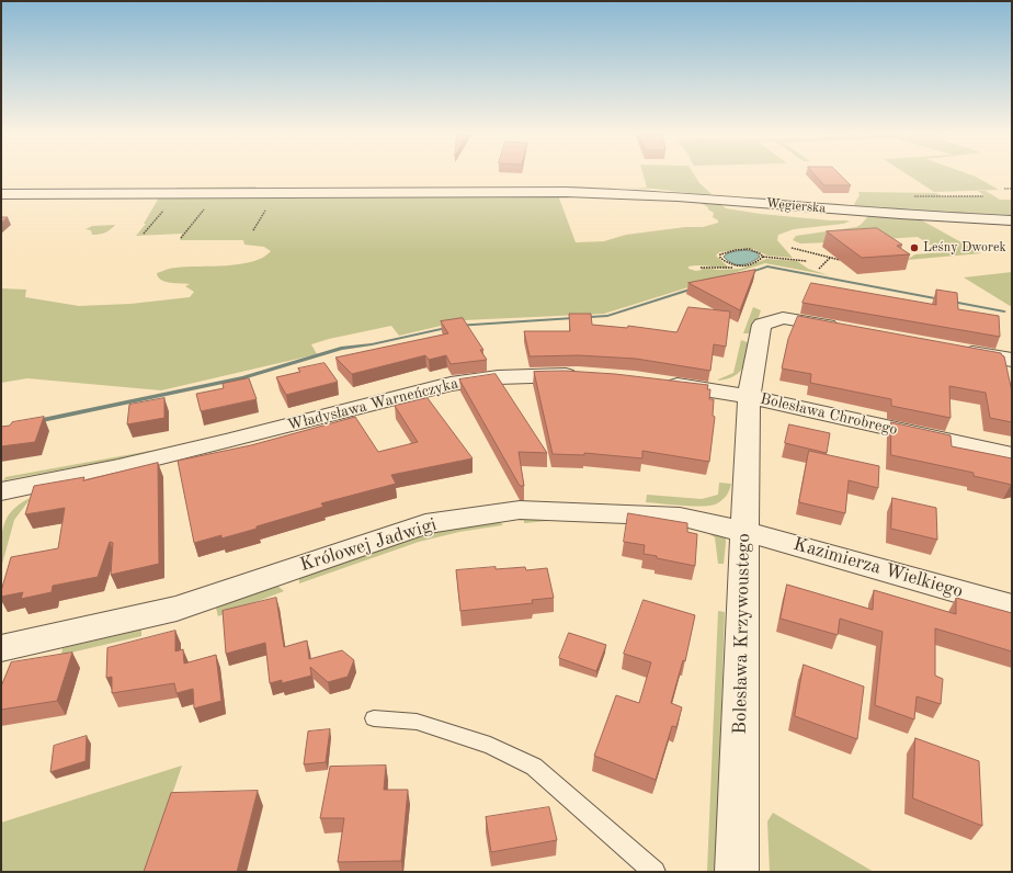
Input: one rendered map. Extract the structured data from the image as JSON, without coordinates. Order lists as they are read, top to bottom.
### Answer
{
  "streets": {
    "street": [
      "Węgierska",
      "Władysława Warneńczyka",
      "Bolesława Chrobrego",
      "Królowej Jadwigi",
      "Kazimierza Wielkiego",
      "Bolesława Krzywoustego"
    ]
  },
  "crossings": [
    ["Bolesława Chrobrego", "Bolesława Krzywoustego"],
    ["Królowej Jadwigi", "Kazimierza Wielkiego"],
    ["Królowej Jadwigi", "Bolesława Krzywoustego"],
    ["Kazimierza Wielkiego", "Bolesława Krzywoustego"]
  ],
  "places": ["Leśny Dworek"]
}
